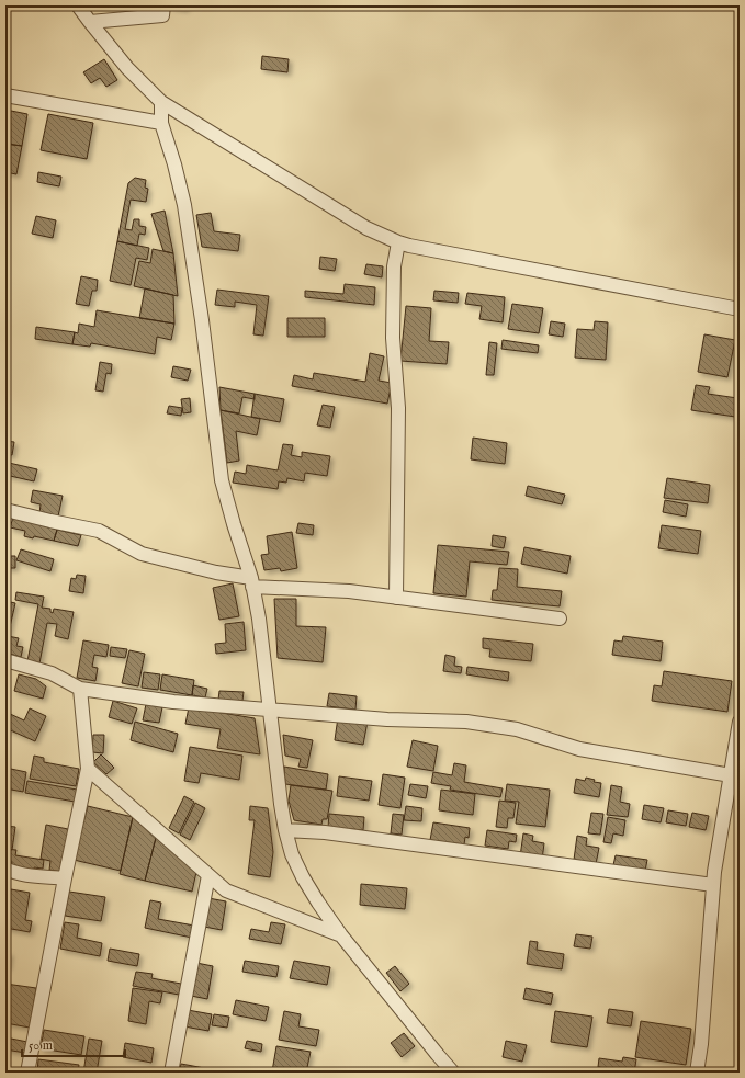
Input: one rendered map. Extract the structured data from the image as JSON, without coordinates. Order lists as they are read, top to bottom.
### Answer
{
  "scale_bar": "50 m"
}
